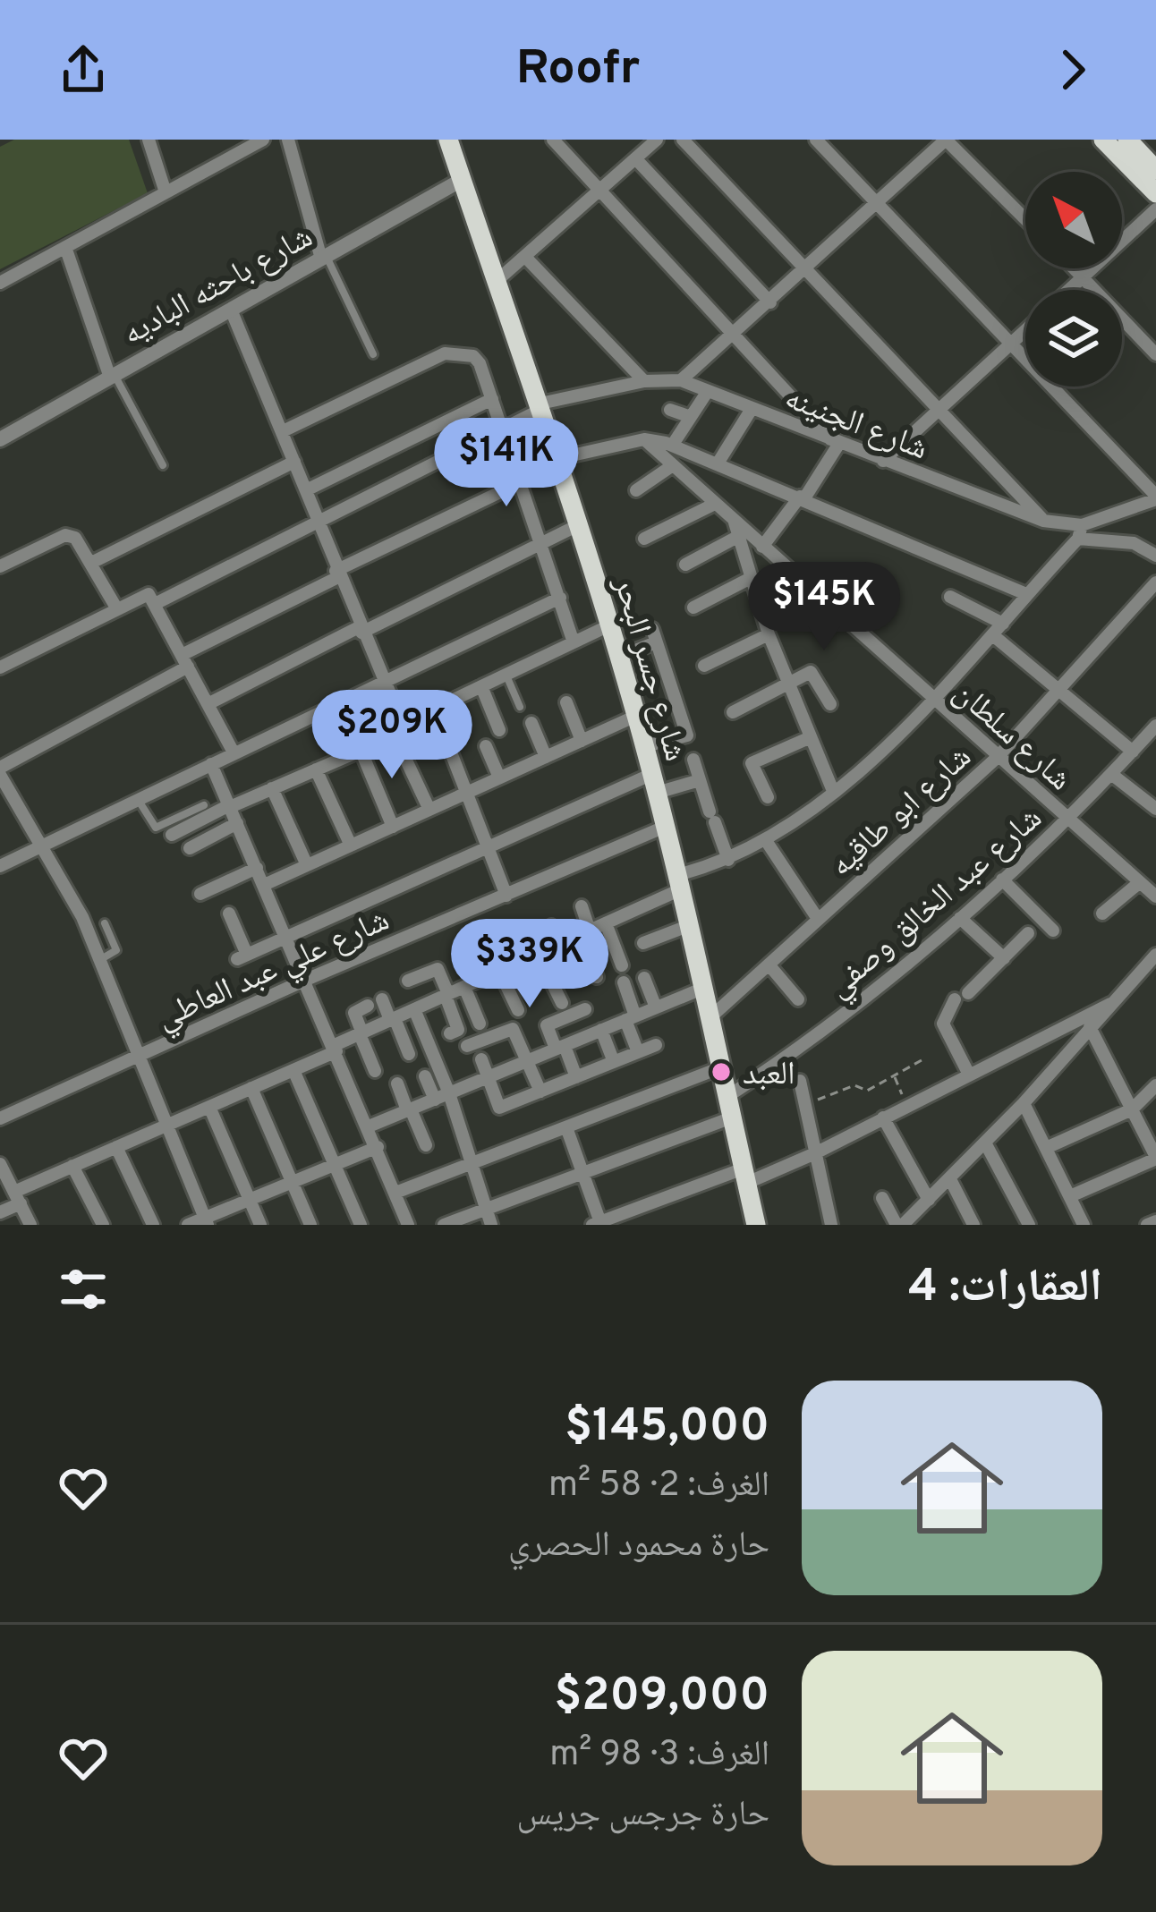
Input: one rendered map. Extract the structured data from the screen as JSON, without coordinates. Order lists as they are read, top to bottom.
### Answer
{
  "streets": {
    "main road": ["شارع جسر البحر"],
    "street": [
      "شارع باحثه الباديه",
      "شارع الجنينه",
      "شارع سلطان",
      "شارع ابو طاقيه",
      "شارع عبد الخالق وصفي",
      "شارع علي عبد العاطي"
    ]
  },
  "crossings": [
    ["شارع باحثه الباديه", "شارع جسر البحر"],
    ["شارع الجنينه", "شارع جسر البحر"],
    ["شارع جسر البحر", "شارع ابو طاقيه"],
    ["شارع جسر البحر", "شارع عبد الخالق وصفي"],
    ["شارع جسر البحر", "شارع علي عبد العاطي"],
    ["شارع سلطان", "شارع ابو طاقيه"],
    ["شارع سلطان", "شارع عبد الخالق وصفي"]
  ],
  "places": ["العبد"],
  "north": "top left",
  "page": {
    "header": "Roofr",
    "price": [
      "$141K",
      "$145K",
      "$209K",
      "$339K"
    ],
    "heading": "العقارات: 4",
    "list": [
      {
        "name": "$145,000",
        "note": "الغرف: 2 · 58 m² · حارة محمود الحصري"
      },
      {
        "name": "$209,000",
        "note": "الغرف: 3 · 98 m² · حارة جرجس جريس"
      }
    ]
  }
}
